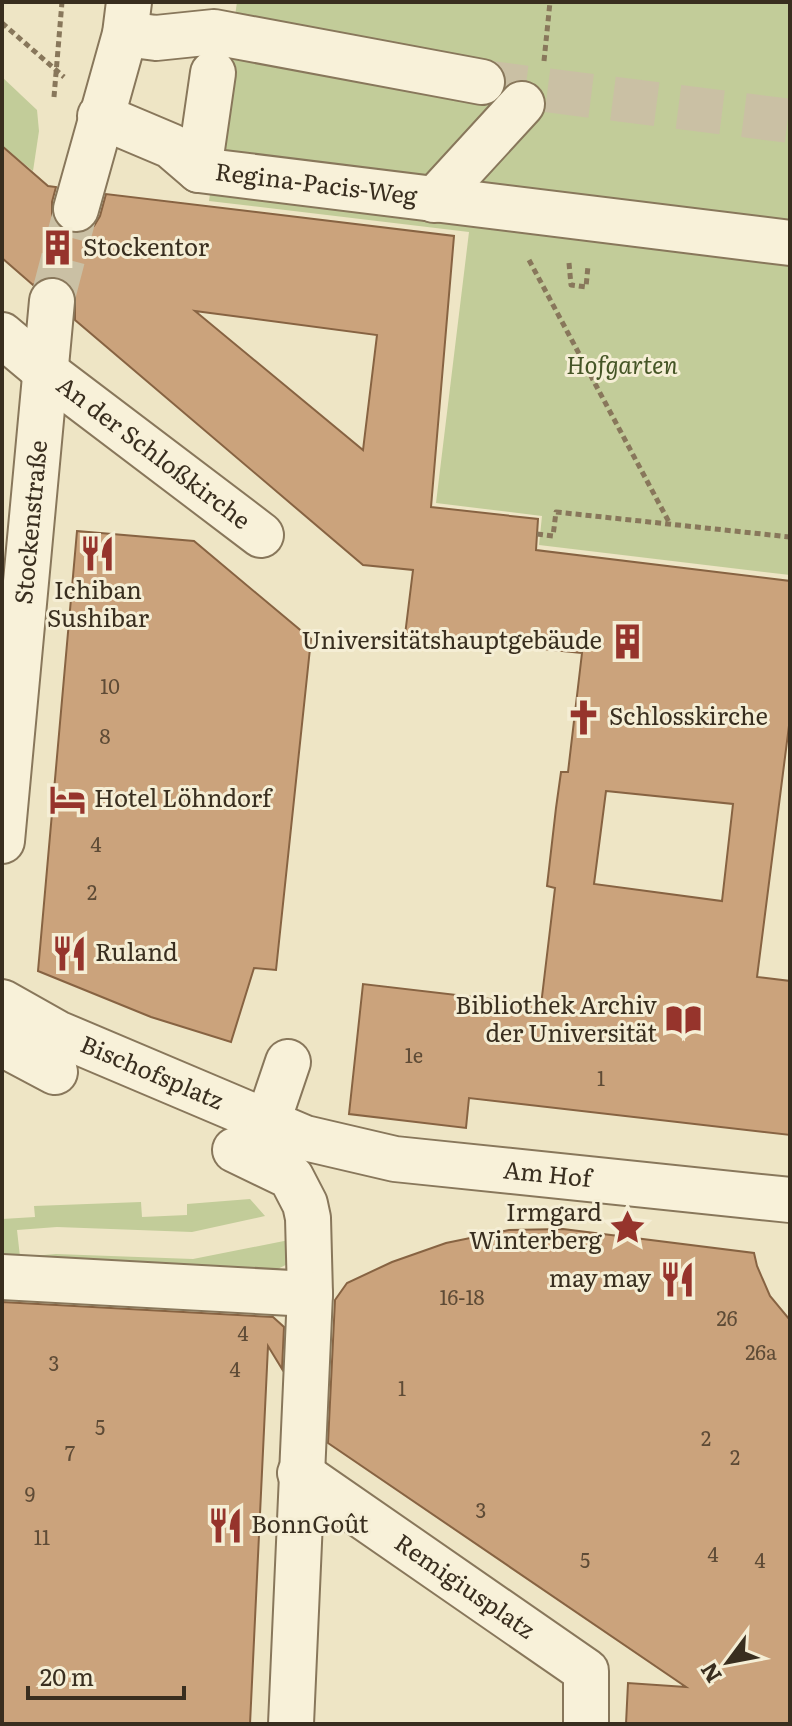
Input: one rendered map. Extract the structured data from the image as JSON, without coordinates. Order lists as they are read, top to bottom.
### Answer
{
  "streets": {
    "street": [
      "Regina-Pacis-Weg",
      "An der Schloßkirche",
      "Stockenstraße",
      "Bischofsplatz",
      "Am Hof",
      "Remigiusplatz"
    ]
  },
  "crossings": [
    ["An der Schloßkirche", "Stockenstraße"],
    ["Bischofsplatz", "Am Hof"]
  ],
  "parks": ["Hofgarten"],
  "places": {
    "building": ["Stockentor", "Universitätshauptgebäude"],
    "restaurant": [
      "Ichiban Sushibar",
      "Ruland",
      "may may",
      "BonnGoût"
    ],
    "church": ["Schlosskirche"],
    "hotel": ["Hotel Löhndorf"],
    "library": ["Bibliothek Archiv der Universität"],
    "place": ["Irmgard Winterberg"]
  },
  "house_numbers": [
    "10",
    "8",
    "4",
    "2",
    "1e",
    "1",
    "16-18",
    "26",
    "4",
    "26a",
    "3",
    "4",
    "1",
    "5",
    "2",
    "7",
    "2",
    "9",
    "3",
    "11",
    "4",
    "5",
    "4"
  ],
  "scale_bar": "20 m",
  "north": "bottom left"
}
